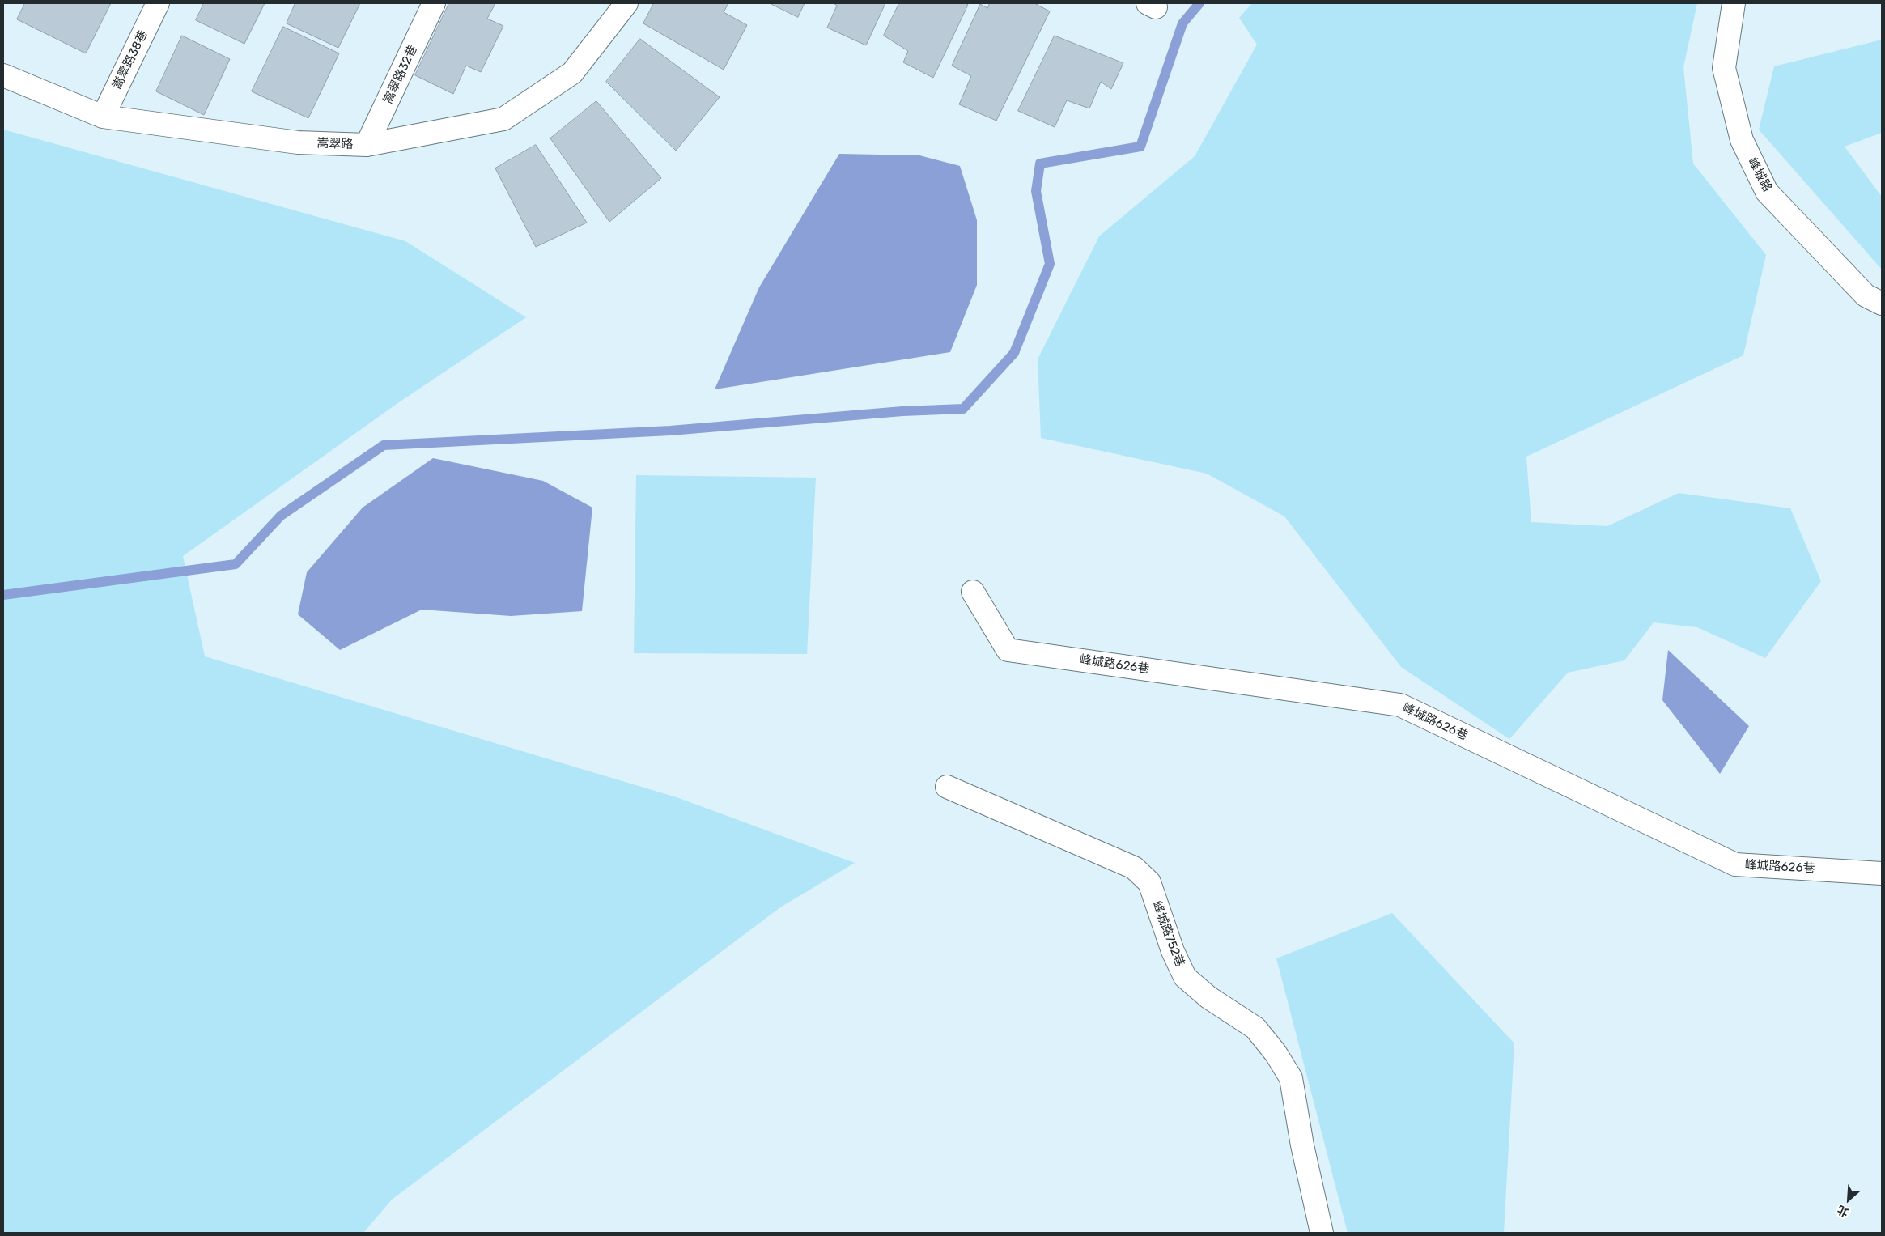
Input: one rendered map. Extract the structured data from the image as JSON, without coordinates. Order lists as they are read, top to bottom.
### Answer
{
  "streets": {
    "street": [
      "嵩翠路38巷",
      "嵩翠路32巷",
      "嵩翠路",
      "峰城路",
      "峰城路626巷",
      "峰城路752巷"
    ]
  },
  "crossings": [
    ["嵩翠路38巷", "嵩翠路"],
    ["嵩翠路32巷", "嵩翠路"]
  ],
  "north": "bottom left"
}
